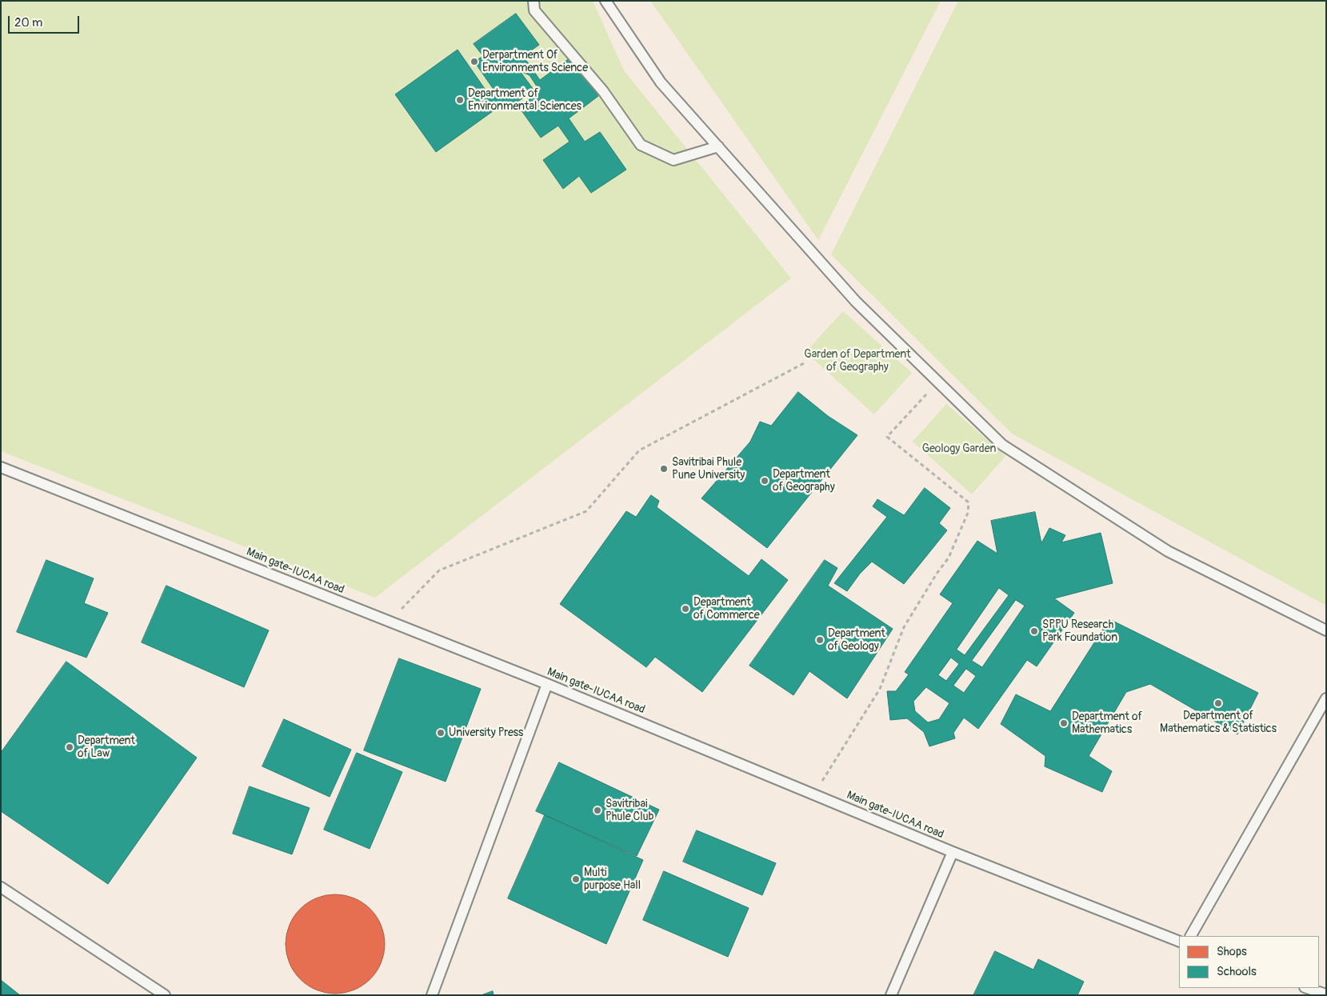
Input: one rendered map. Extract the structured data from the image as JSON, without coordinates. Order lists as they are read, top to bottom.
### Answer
{
  "streets": {
    "lane": ["Main gate-IUCAA road"]
  },
  "parks": ["Garden of Department of Geography", "Geology Garden"],
  "places": [
    "Derpartment Of Environments Science",
    "Department of Environmental Sciences",
    "Savitribai Phule Pune University",
    "Department of Geography",
    "Department of Commerce",
    "SPPU Research Park Foundation",
    "Department of Geology",
    "Department of Mathematics & Statistics",
    "Department of Mathematics",
    "University Press",
    "Department of Law",
    "Savitribai Phule Club",
    "Multi purpose Hall"
  ],
  "legend": ["Shops", "Schools"],
  "scale_bar": "20 m"
}
